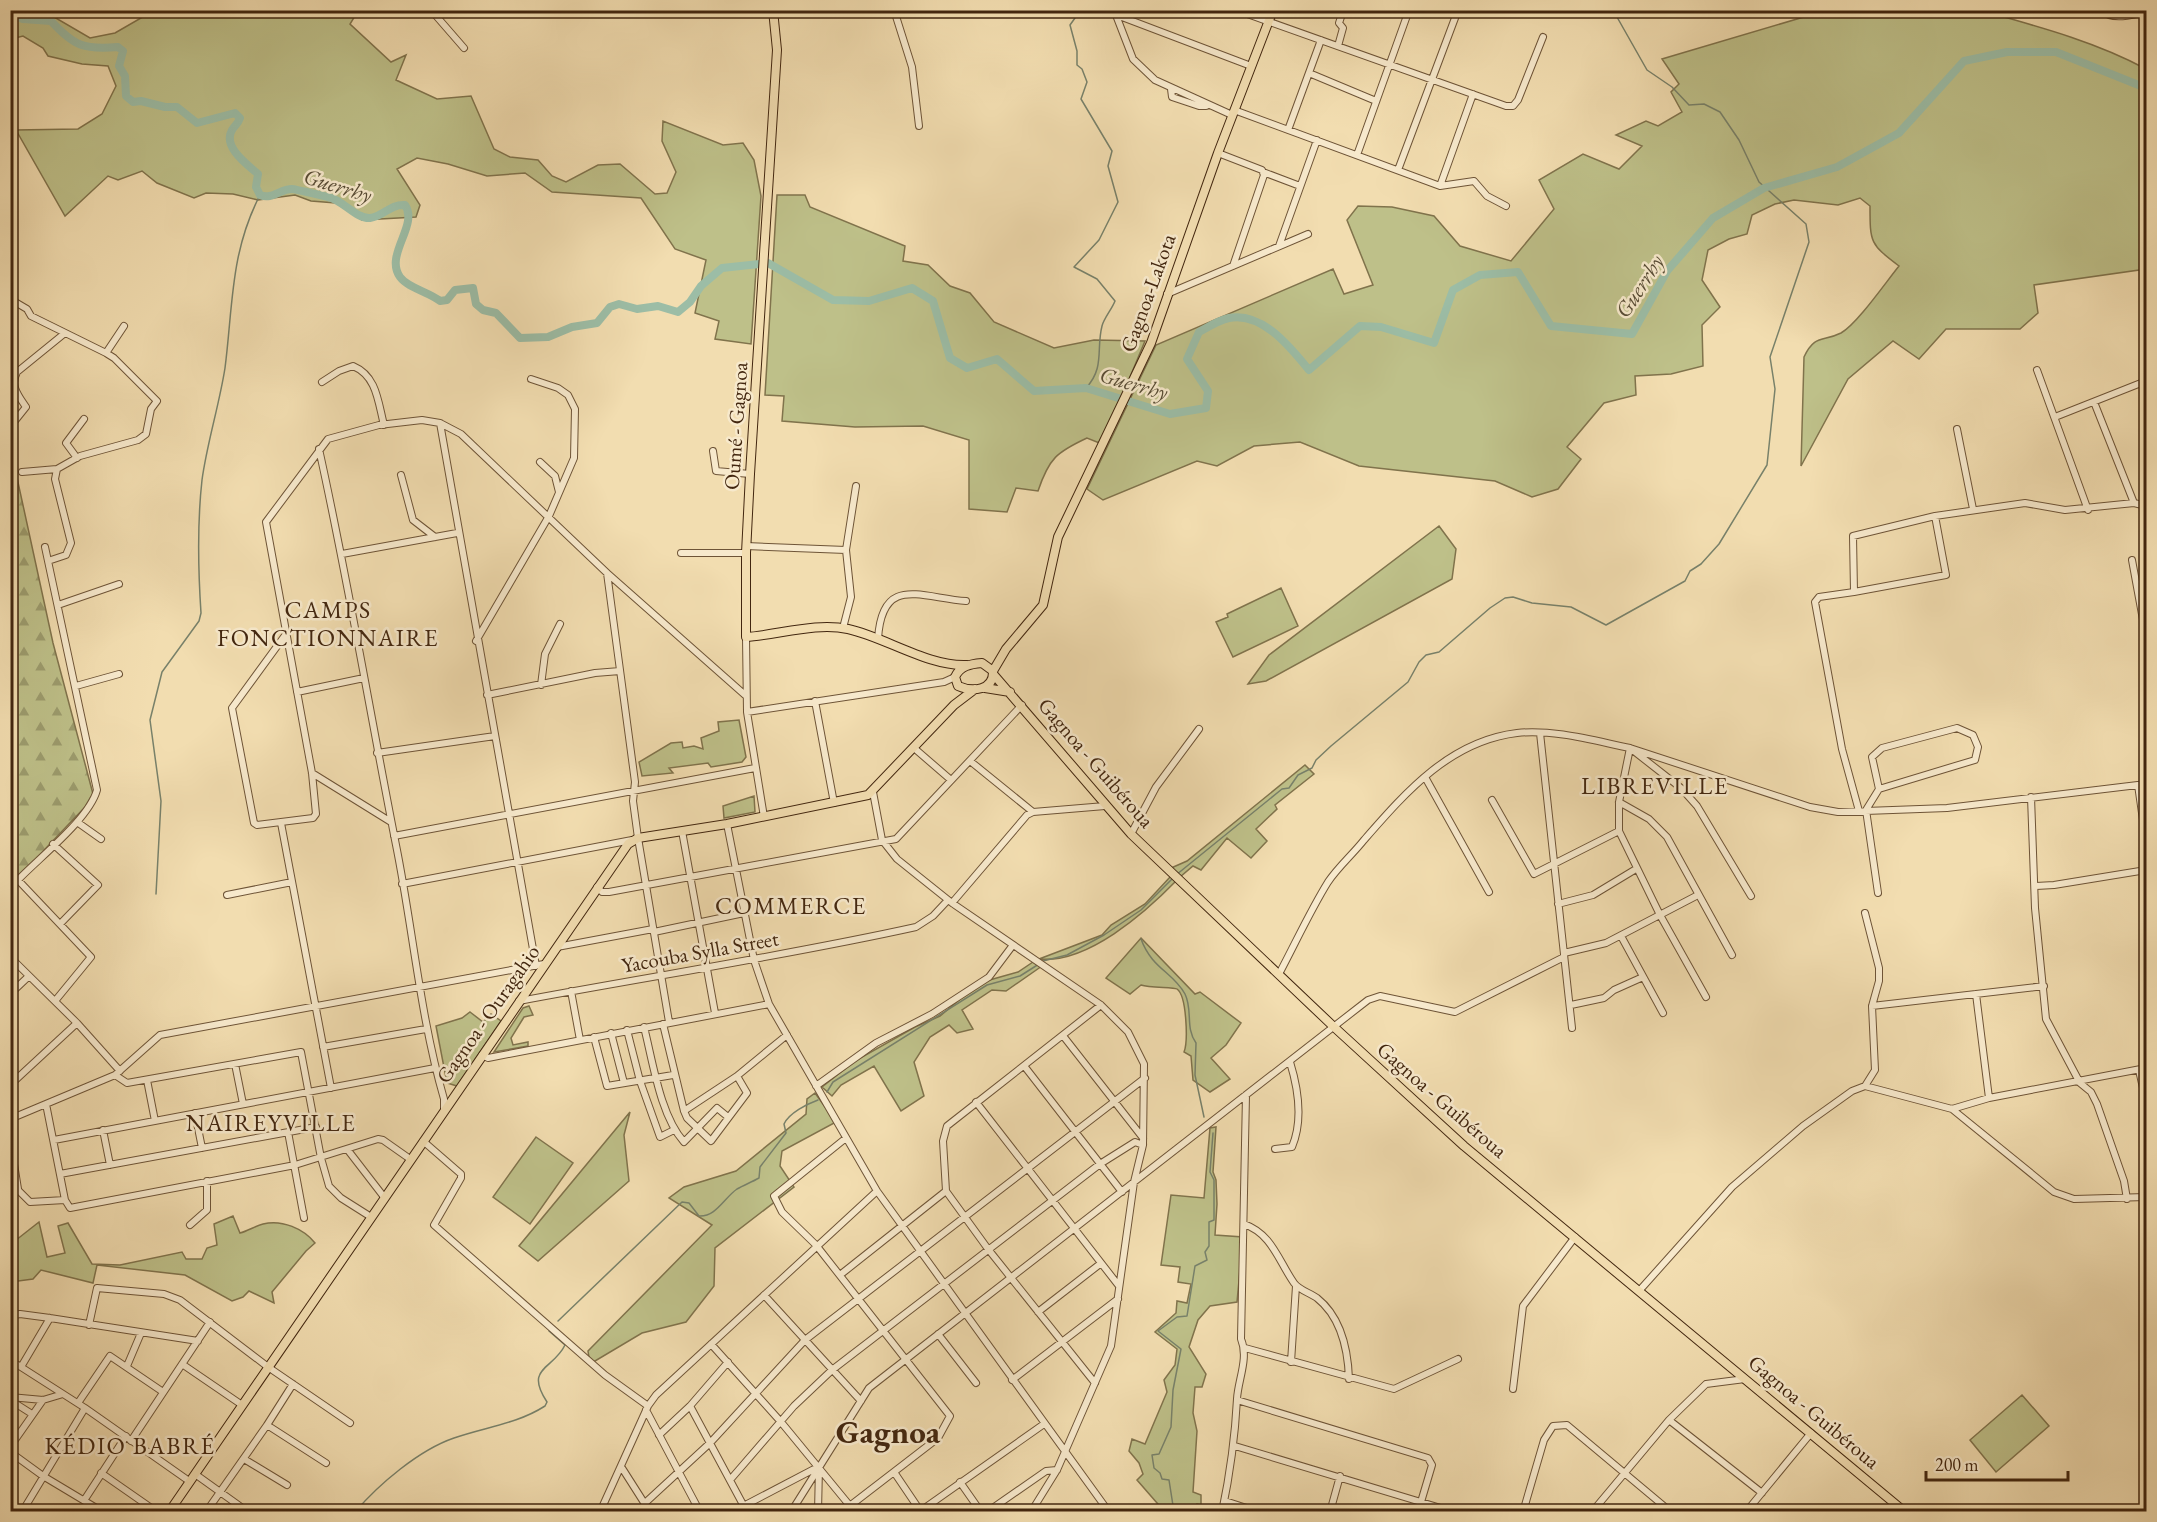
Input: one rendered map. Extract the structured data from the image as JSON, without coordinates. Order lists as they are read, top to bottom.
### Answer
{
  "streets": {
    "main road": [
      "Gagnoa-Lakota",
      "Oumé - Gagnoa",
      "Gagnoa - Guibéroua",
      "Gagnoa - Ouragahio"
    ],
    "street": ["Yacouba Sylla Street"]
  },
  "crossings": [
    ["Gagnoa-Lakota", "Gagnoa - Guibéroua"],
    ["Yacouba Sylla Street", "Gagnoa - Ouragahio"]
  ],
  "districts": [
    "CAMPS FONCTIONNAIRE",
    "LIBREVILLE",
    "COMMERCE",
    "NAIREYVILLE",
    "Gagnoa",
    "KÉDIO BABRÉ"
  ],
  "water": ["Guerrhy"],
  "scale_bar": "200 m"
}
